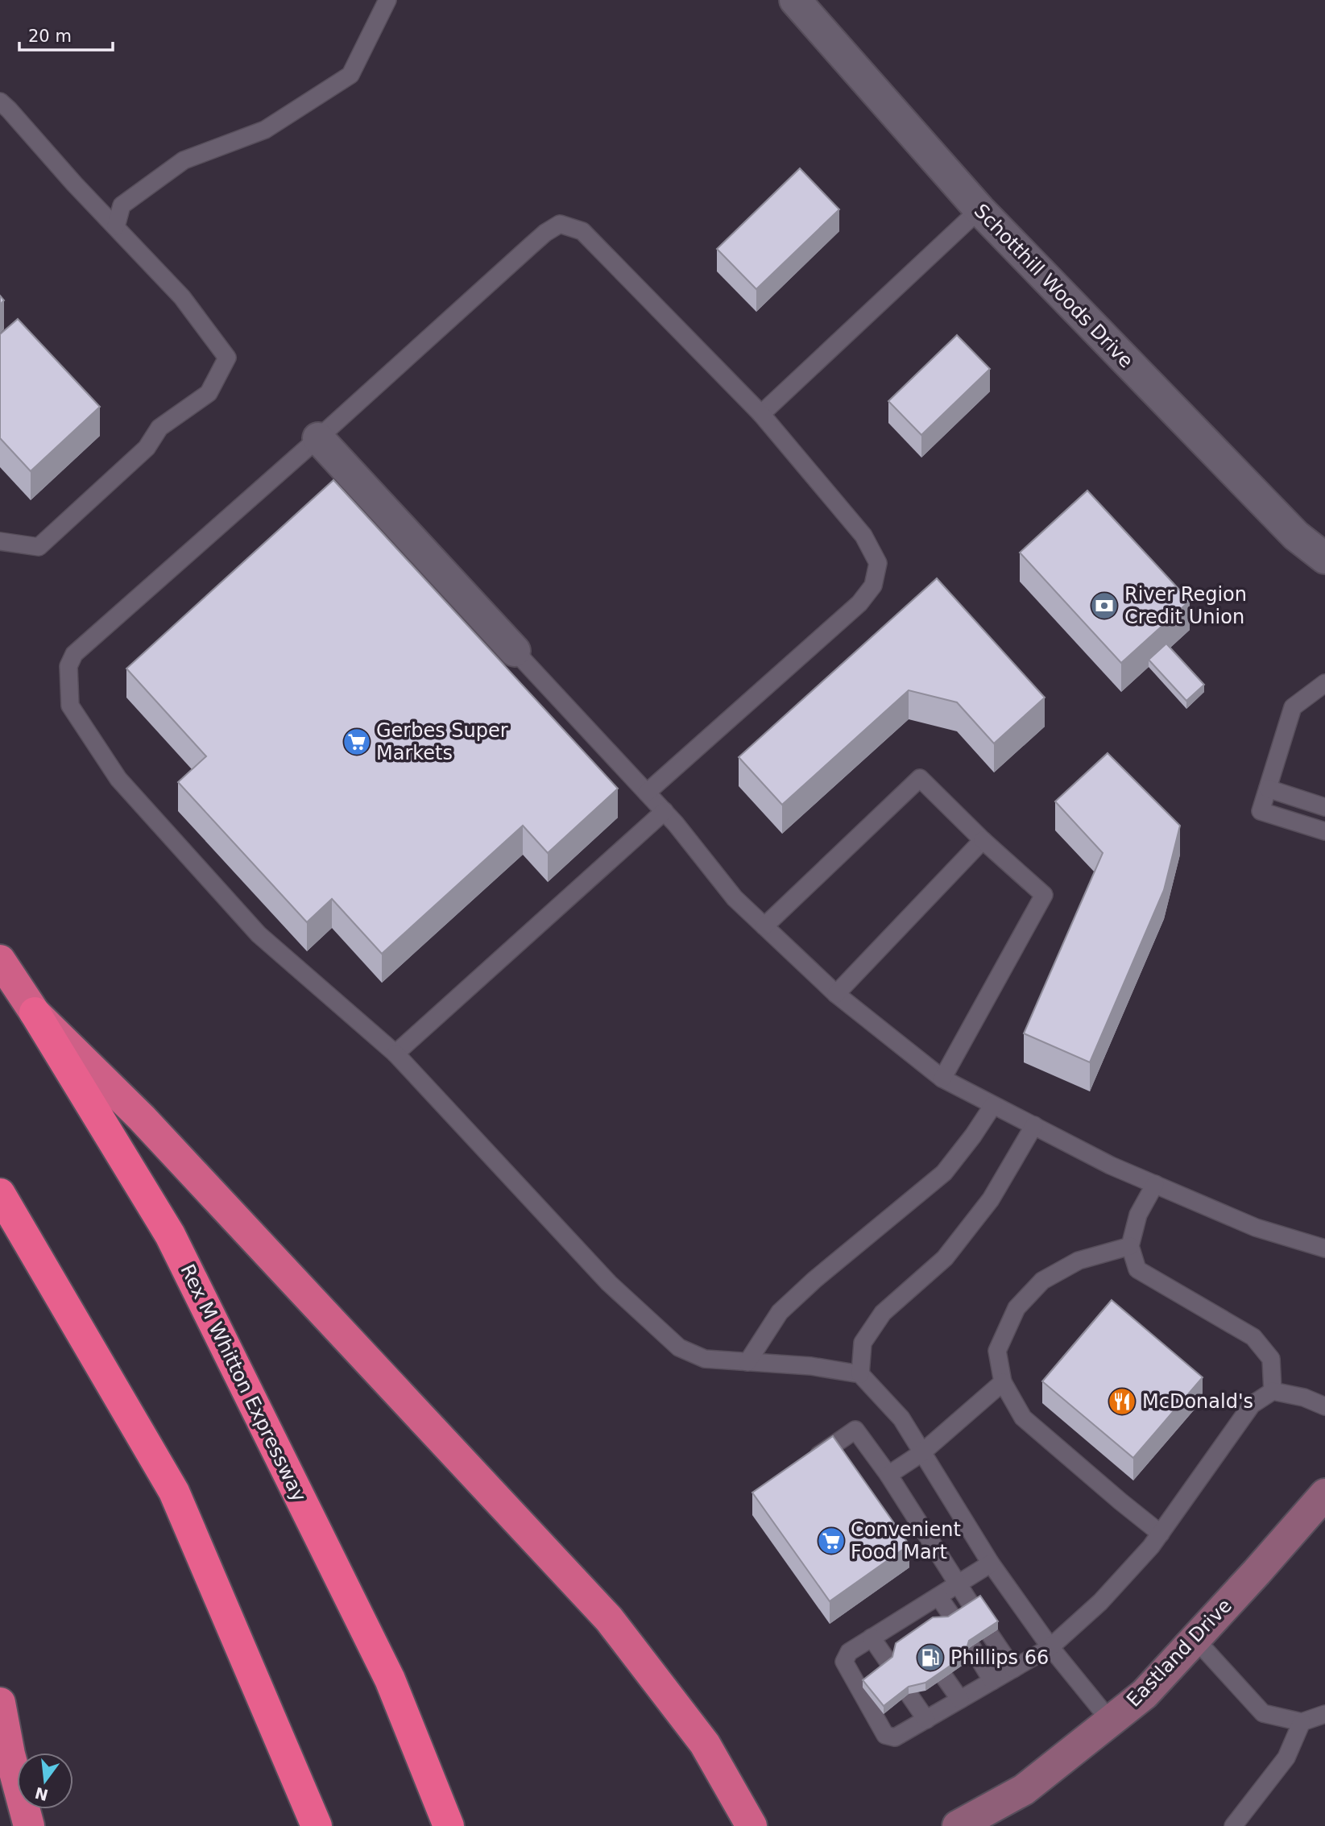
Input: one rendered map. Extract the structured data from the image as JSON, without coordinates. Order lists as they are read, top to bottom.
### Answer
{
  "streets": {
    "highway": ["Rex M Whitton Expressway"],
    "main road": ["Eastland Drive"],
    "street": ["Schotthill Woods Drive"]
  },
  "places": {
    "bank": ["River Region Credit Union"],
    "supermarket": ["Gerbes Super Markets", "Convenient Food Mart"],
    "restaurant": ["McDonald's"],
    "fuel station": ["Phillips 66"]
  },
  "scale_bar": "20 m",
  "north": "bottom"
}
